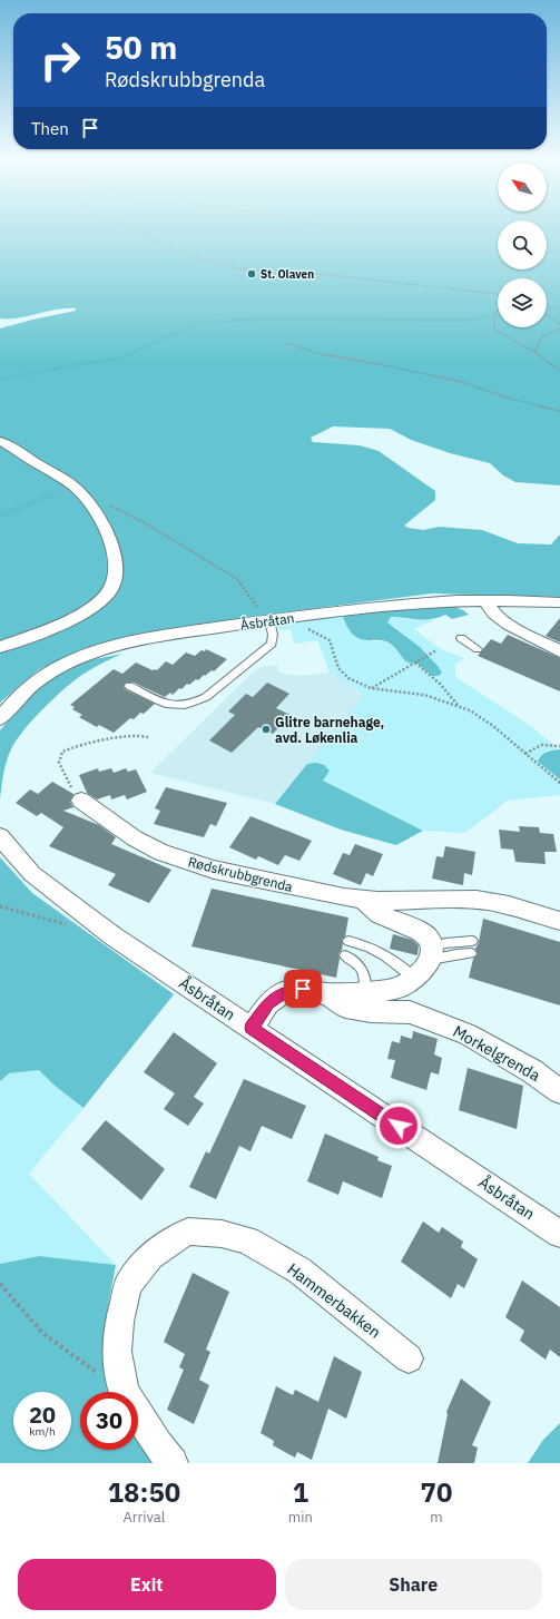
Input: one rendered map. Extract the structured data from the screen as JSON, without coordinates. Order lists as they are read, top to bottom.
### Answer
{
  "streets": {
    "street": [
      "Åsbråtan",
      "Rødskrubbgrenda",
      "Morkelgrenda",
      "Hammerbakken"
    ]
  },
  "places": ["St. Olaven", "Glitre barnehage, avd. Løkenlia"],
  "north": "top left",
  "page": {
    "turn": ["50 m", "Rødskrubbgrenda"],
    "then": "Then",
    "speed": "20 km/h",
    "limit": "30",
    "eta": [
      "18:50",
      "Arrival",
      "1",
      "min",
      "70",
      "m"
    ],
    "buttons": ["Exit", "Share"]
  }
}
